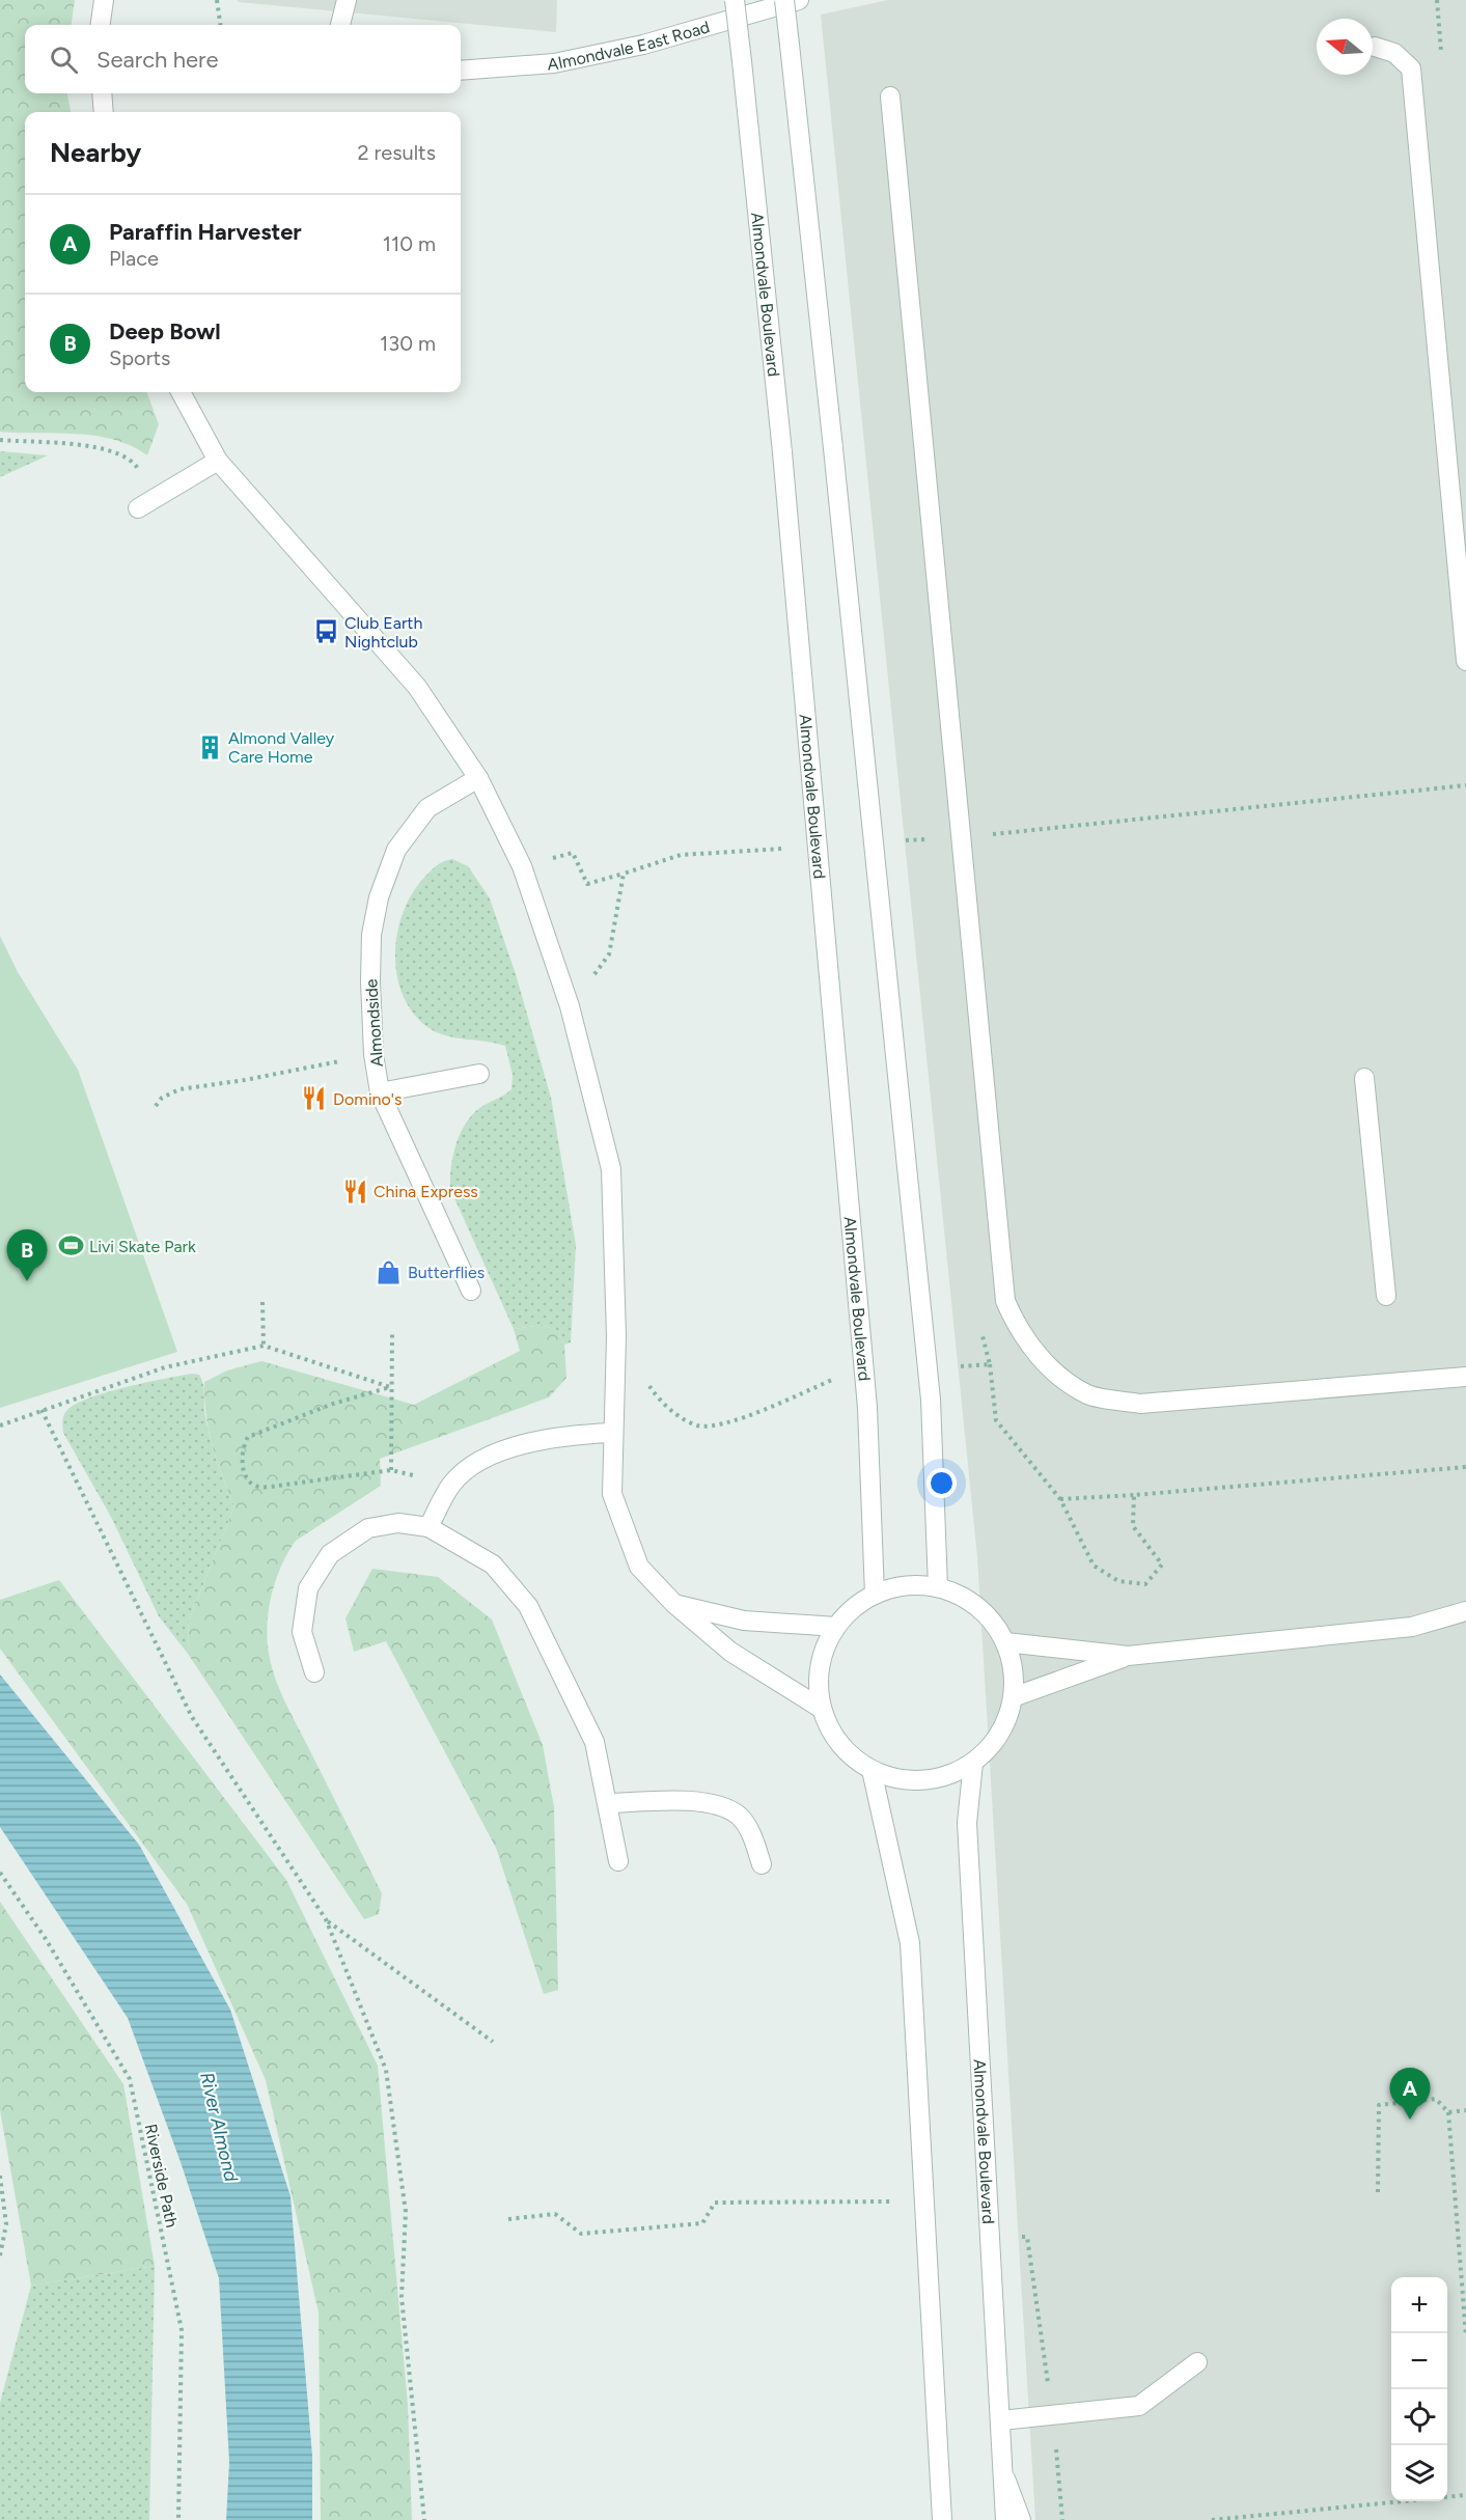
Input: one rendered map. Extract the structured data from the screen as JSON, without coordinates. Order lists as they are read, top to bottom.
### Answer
{
  "streets": {
    "street": ["Almondvale East Road", "Almondvale Boulevard", "Almondside"],
    "path": ["Riverside Path"]
  },
  "water": ["River Almond"],
  "places": {
    "bus stop": ["Club Earth Nightclub"],
    "building": ["Almond Valley Care Home"],
    "restaurant": ["Domino's", "China Express"],
    "sports": ["Livi Skate Park"],
    "shop": ["Butterflies"]
  },
  "north": "left",
  "page": {
    "search": "Search here",
    "heading": ["Nearby", "2 results"],
    "list": [
      {
        "mark": "A",
        "name": "Paraffin Harvester",
        "note": "Place",
        "value": "110 m"
      },
      {
        "mark": "B",
        "name": "Deep Bowl",
        "note": "Sports",
        "value": "130 m"
      }
    ],
    "pins": ["B", "A"],
    "map_buttons": ["+", "−"]
  }
}
